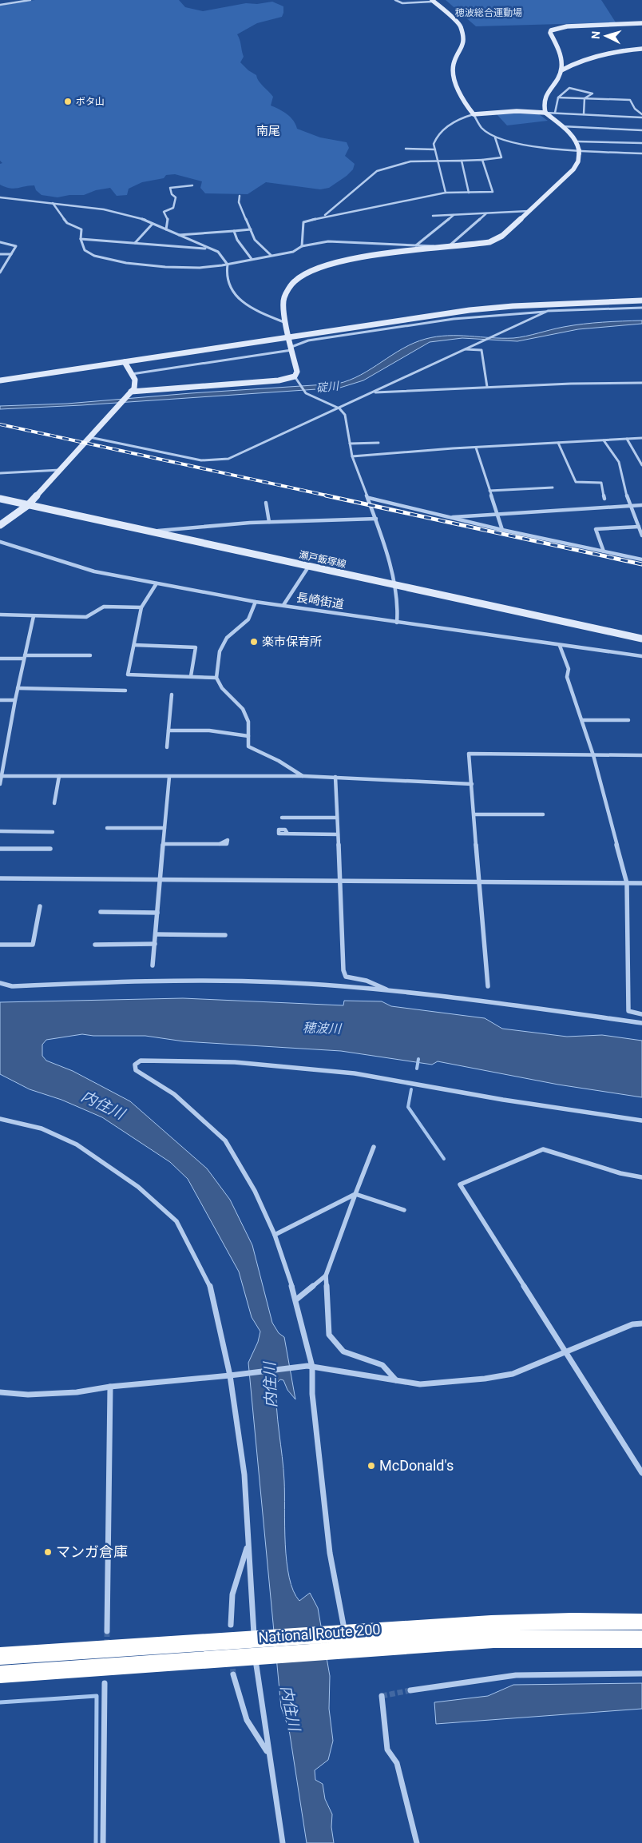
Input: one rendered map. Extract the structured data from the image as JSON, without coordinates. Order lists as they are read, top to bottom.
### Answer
{
  "streets": {
    "highway": ["National Route 200"],
    "street": ["瀬戸飯塚線", "長崎街道"]
  },
  "districts": ["南尾"],
  "water": ["碇川", "穂波川", "内住川"],
  "parks": ["穂波総合運動場"],
  "places": [
    "ボタ山",
    "楽市保育所",
    "McDonald's",
    "マンガ倉庫"
  ],
  "north": "left"
}
